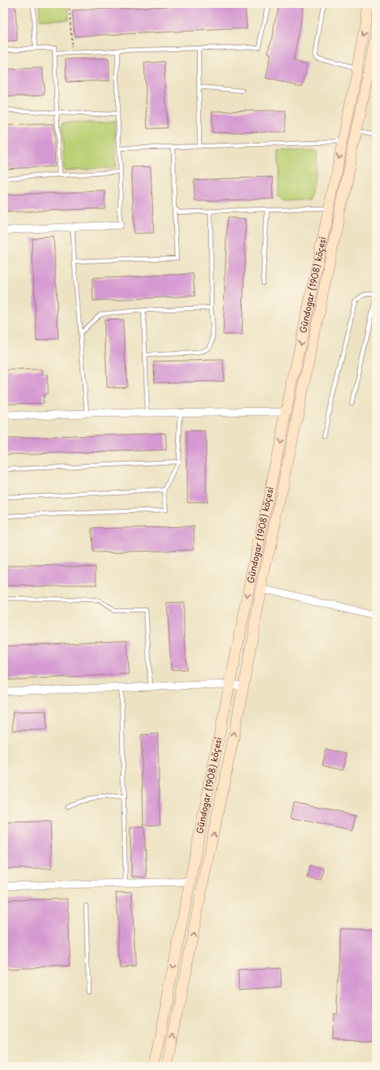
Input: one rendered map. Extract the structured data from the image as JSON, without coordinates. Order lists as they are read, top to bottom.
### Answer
{
  "streets": {
    "main road": ["Gündogar (1908) köçesi"]
  }
}
